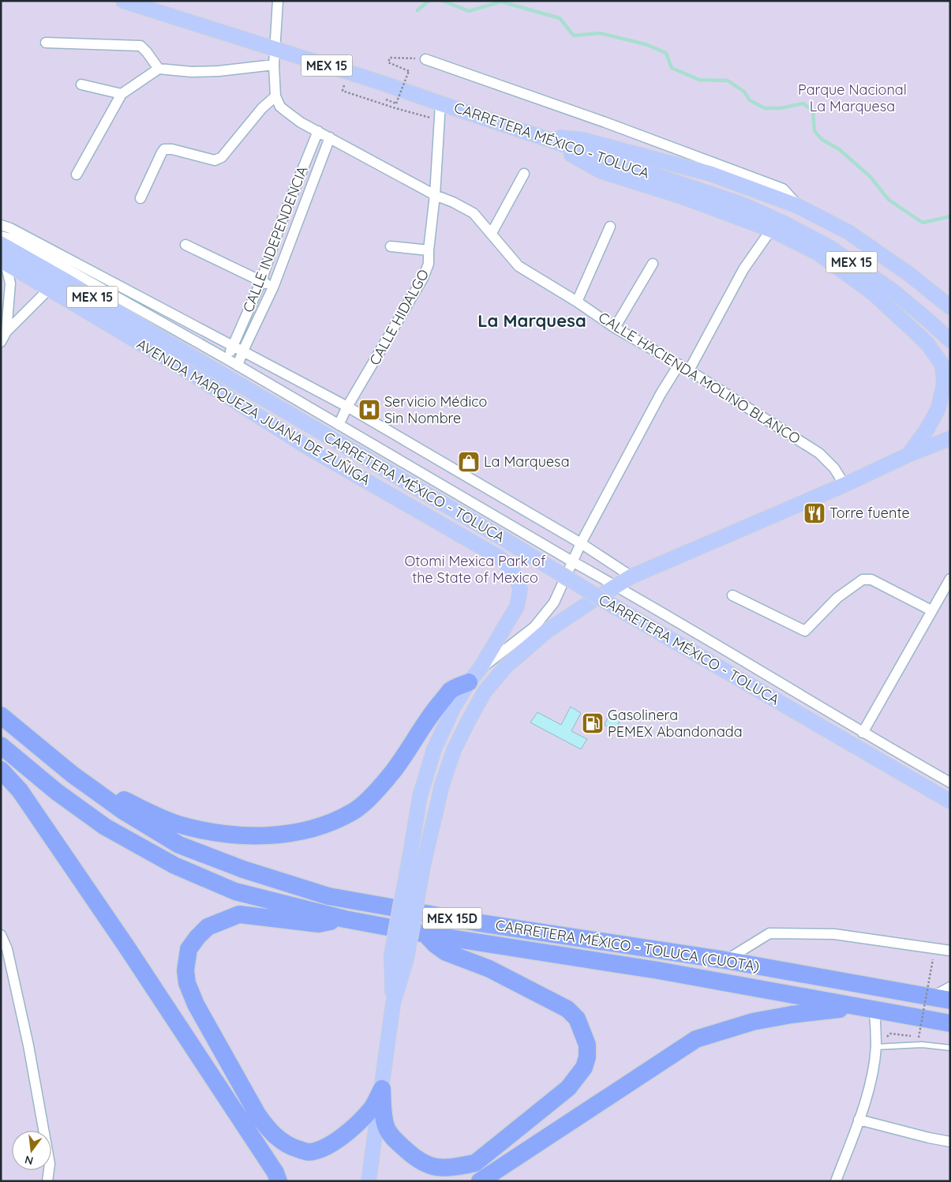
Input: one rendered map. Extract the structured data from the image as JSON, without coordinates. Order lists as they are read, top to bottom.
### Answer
{
  "streets": {
    "highway": ["MEX 15D", "CARRETERA MÉXICO - TOLUCA (CUOTA)"],
    "main road": ["MEX 15", "CARRETERA MÉXICO - TOLUCA", "AVENIDA MARQUEZA JUANA DE ZUÑIGA"],
    "street": ["CALLE INDEPENDENCIA", "CALLE HIDALGO", "CALLE HACIENDA MOLINO BLANCO"]
  },
  "crossings": [
    ["CARRETERA MÉXICO - TOLUCA", "CALLE HIDALGO"],
    ["CALLE INDEPENDENCIA", "CALLE HACIENDA MOLINO BLANCO"],
    ["CALLE HIDALGO", "CALLE HACIENDA MOLINO BLANCO"]
  ],
  "districts": ["La Marquesa"],
  "parks": ["Parque Nacional La Marquesa", "Otomi Mexica Park of the State of Mexico"],
  "places": {
    "hospital": ["Servicio Médico Sin Nombre"],
    "shop": ["La Marquesa"],
    "restaurant": ["Torre fuente"],
    "fuel station": ["Gasolinera PEMEX Abandonada"]
  },
  "north": "bottom"
}
